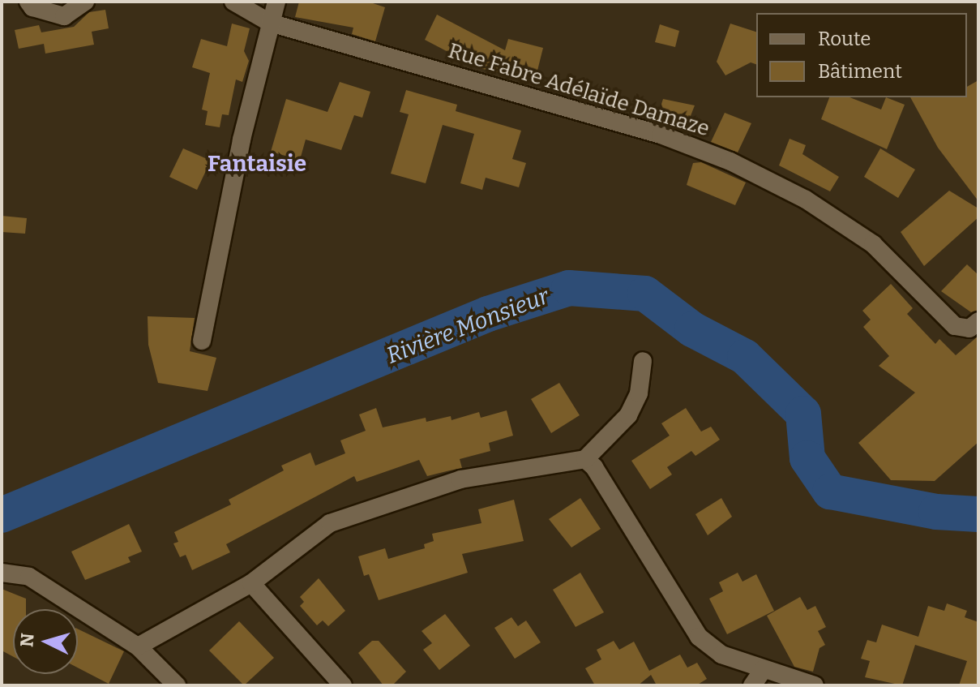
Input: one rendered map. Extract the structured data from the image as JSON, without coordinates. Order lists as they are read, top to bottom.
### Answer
{
  "streets": {
    "street": ["Rue Fabre Adélaïde Damaze"]
  },
  "districts": ["Fantaisie"],
  "water": ["Rivière Monsieur"],
  "legend": ["Route", "Bâtiment"],
  "north": "left"
}
